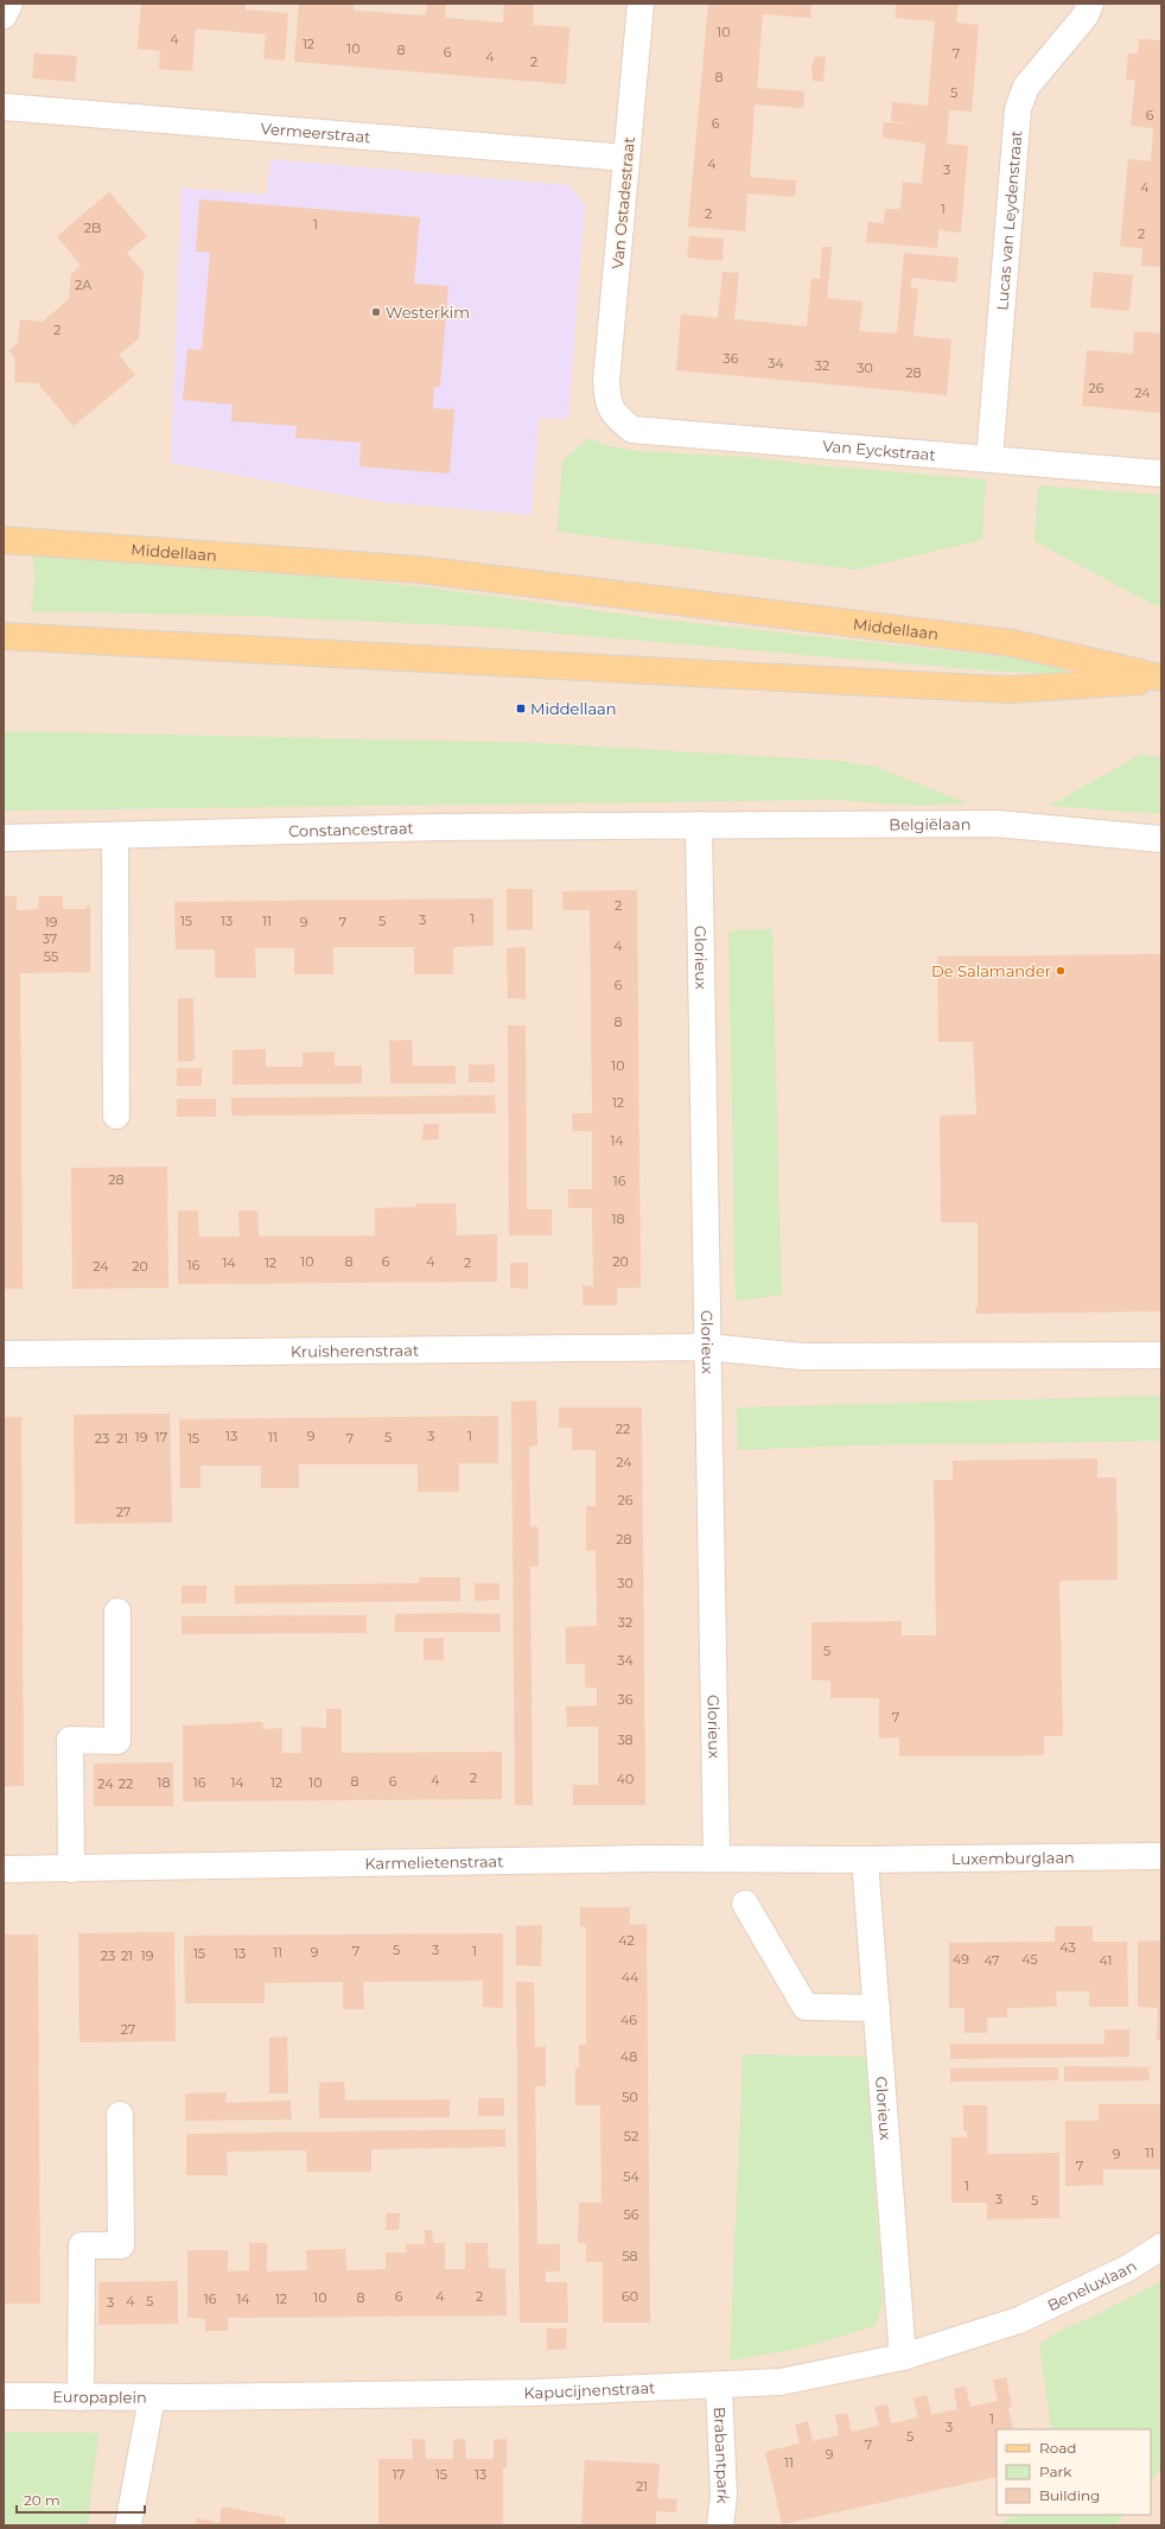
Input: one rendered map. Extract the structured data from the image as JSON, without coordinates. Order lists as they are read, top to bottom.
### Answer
{
  "streets": {
    "main road": ["Middellaan"],
    "street": [
      "Vermeerstraat",
      "Van Ostadestraat",
      "Lucas van Leydenstraat",
      "Van Eyckstraat",
      "Belgiëlaan",
      "Constancestraat",
      "Glorieux",
      "Kruisherenstraat",
      "Luxemburglaan",
      "Karmelietenstraat",
      "Beneluxlaan",
      "Kapucijnenstraat",
      "Europaplein",
      "Brabantpark"
    ]
  },
  "crossings": [
    ["Vermeerstraat", "Van Ostadestraat"],
    ["Van Ostadestraat", "Van Eyckstraat"],
    ["Lucas van Leydenstraat", "Van Eyckstraat"],
    ["Belgiëlaan", "Constancestraat"],
    ["Belgiëlaan", "Glorieux"],
    ["Constancestraat", "Glorieux"],
    ["Glorieux", "Kruisherenstraat"],
    ["Glorieux", "Luxemburglaan"],
    ["Glorieux", "Karmelietenstraat"],
    ["Glorieux", "Kapucijnenstraat"],
    ["Luxemburglaan", "Karmelietenstraat"],
    ["Beneluxlaan", "Kapucijnenstraat"],
    ["Kapucijnenstraat", "Europaplein"],
    ["Kapucijnenstraat", "Brabantpark"]
  ],
  "places": {
    "other": ["Westerkim", "De Salamander"],
    "transit": ["Middellaan"]
  },
  "house_numbers": [
    "10",
    "4",
    "12",
    "10",
    "8",
    "6",
    "7",
    "4",
    "2",
    "8",
    "5",
    "6",
    "6",
    "4",
    "3",
    "4",
    "1",
    "2",
    "1",
    "2B",
    "2",
    "2A",
    "2",
    "36",
    "34",
    "32",
    "30",
    "28",
    "26",
    "24",
    "2",
    "1",
    "3",
    "15",
    "13",
    "11",
    "5",
    "19",
    "9",
    "7",
    "37",
    "4",
    "55",
    "6",
    "8",
    "10",
    "12",
    "14",
    "28",
    "16",
    "18",
    "10",
    "8",
    "6",
    "4",
    "20",
    "14",
    "12",
    "2",
    "16",
    "24",
    "20",
    "22",
    "13",
    "9",
    "3",
    "1",
    "19",
    "17",
    "11",
    "5",
    "23",
    "21",
    "15",
    "7",
    "24",
    "26",
    "27",
    "28",
    "30",
    "32",
    "5",
    "34",
    "36",
    "7",
    "38",
    "2",
    "40",
    "4",
    "8",
    "6",
    "18",
    "16",
    "14",
    "12",
    "10",
    "24",
    "22",
    "42",
    "43",
    "5",
    "3",
    "7",
    "1",
    "11",
    "9",
    "15",
    "13",
    "23",
    "21",
    "19",
    "49",
    "45",
    "47",
    "41",
    "44",
    "46",
    "27",
    "48",
    "50",
    "52",
    "11",
    "9",
    "7",
    "54",
    "1",
    "3",
    "5",
    "56",
    "58",
    "6",
    "4",
    "2",
    "60",
    "10",
    "8",
    "16",
    "14",
    "12",
    "4",
    "5",
    "3",
    "1",
    "3",
    "5",
    "7",
    "9",
    "11",
    "17",
    "15",
    "13",
    "21"
  ],
  "legend": ["Road", "Park", "Building"],
  "scale_bar": "20 m"
}
